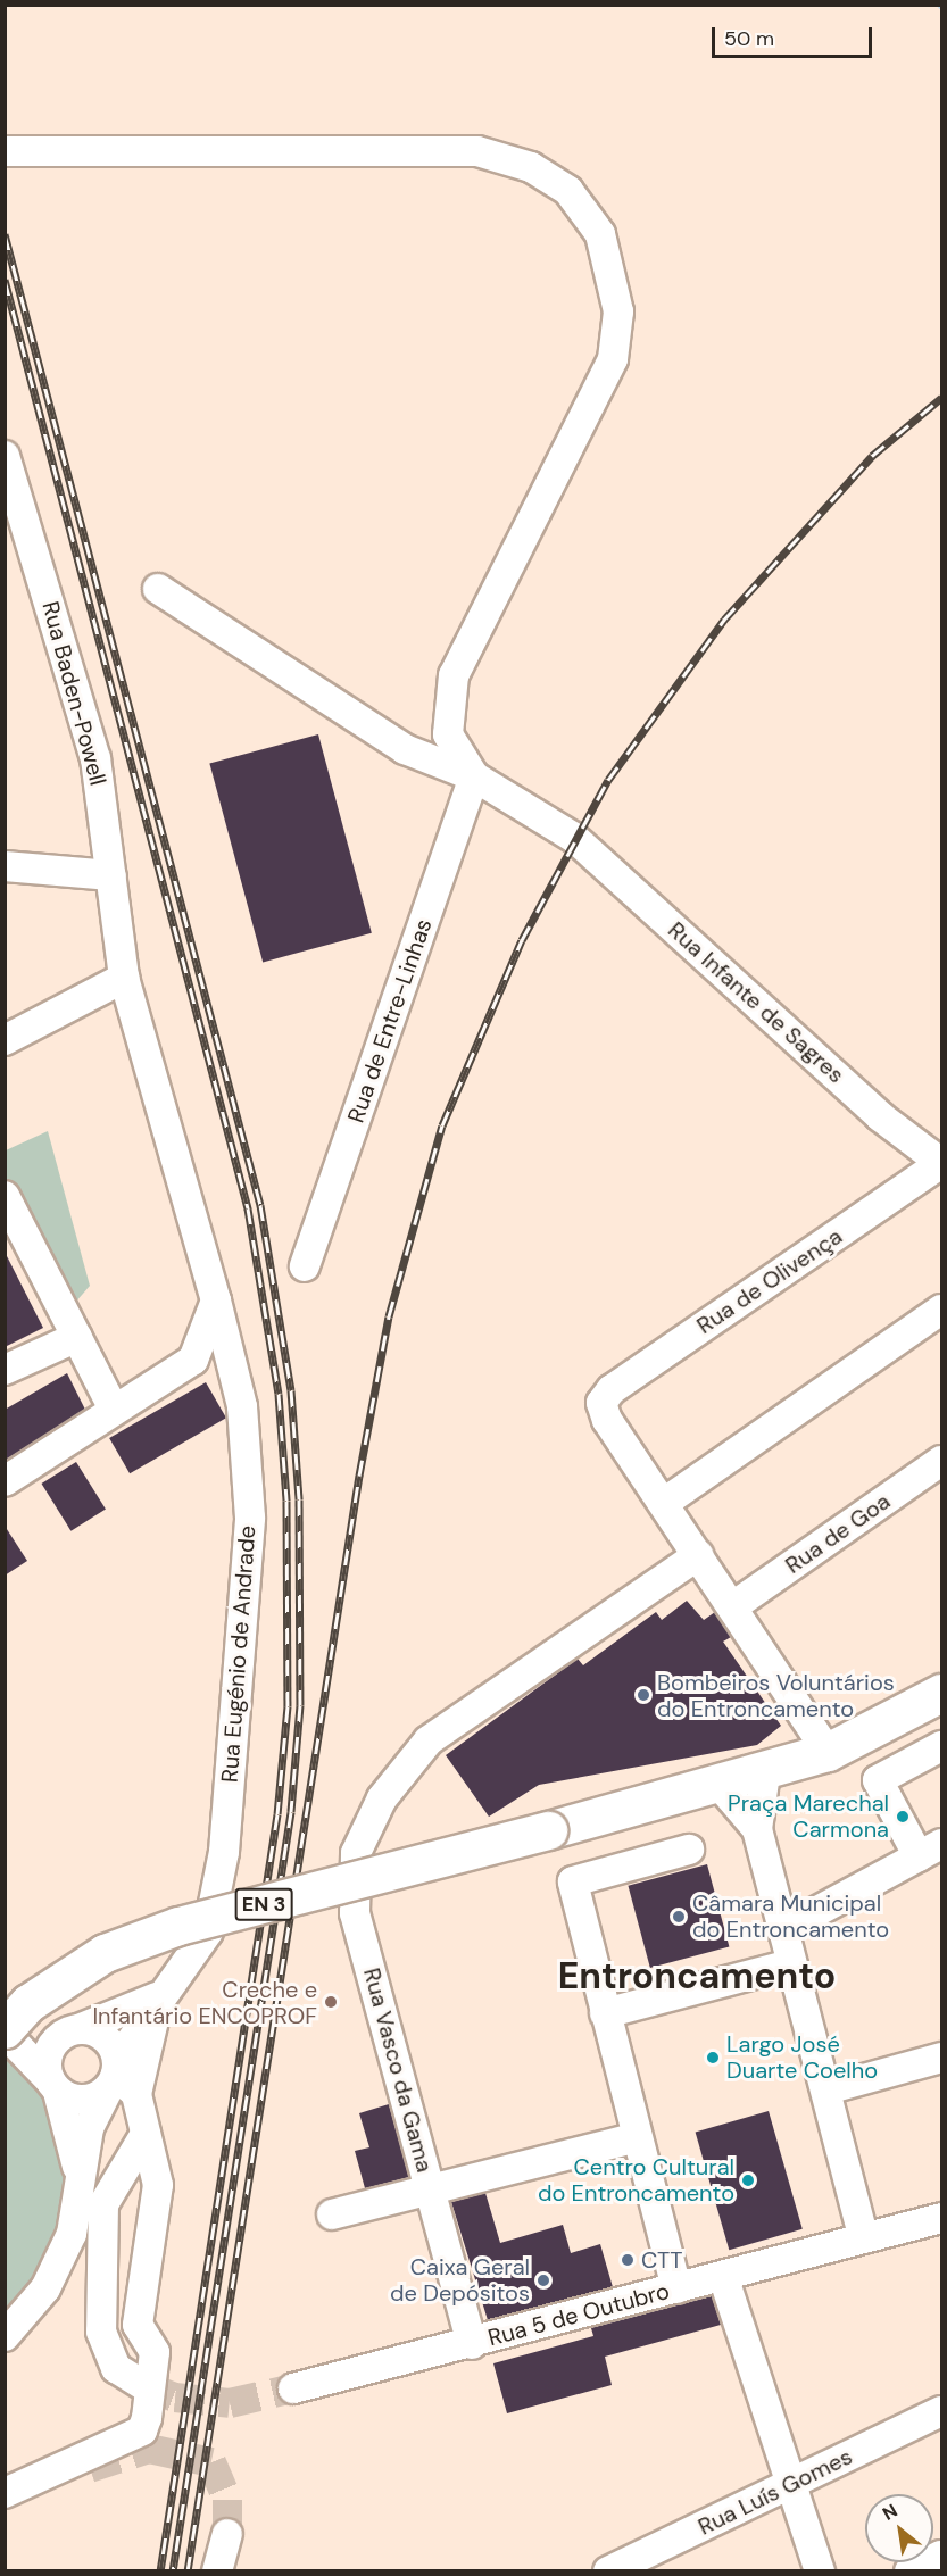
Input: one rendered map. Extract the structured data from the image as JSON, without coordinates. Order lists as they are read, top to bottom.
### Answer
{
  "streets": {
    "main road": ["EN 3"],
    "street": [
      "Rua Baden-Powell",
      "Rua Infante de Sagres",
      "Rua de Entre-Linhas",
      "Rua de Olivença",
      "Rua de Goa",
      "Rua Eugénio de Andrade",
      "Rua Vasco da Gama",
      "Rua 5 de Outubro",
      "Rua Luís Gomes"
    ]
  },
  "crossings": [
    ["Rua Baden-Powell", "Rua Eugénio de Andrade"],
    ["Rua Infante de Sagres", "Rua de Entre-Linhas"],
    ["Rua Infante de Sagres", "Rua de Olivença"],
    ["Rua Vasco da Gama", "Rua 5 de Outubro"]
  ],
  "districts": ["Entroncamento"],
  "places": [
    "Bombeiros Voluntários do Entroncamento",
    "Praça Marechal Carmona",
    "Câmara Municipal do Entroncamento",
    "Creche e Infantário ENCOPROF",
    "Largo José Duarte Coelho",
    "Centro Cultural do Entroncamento",
    "CTT",
    "Caixa Geral de Depósitos"
  ],
  "scale_bar": "50 m",
  "north": "top left"
}
